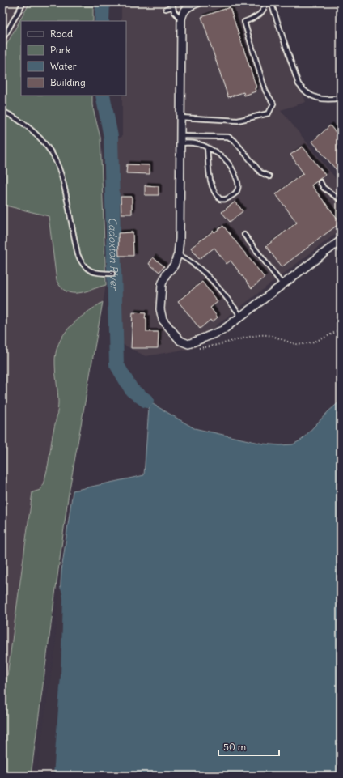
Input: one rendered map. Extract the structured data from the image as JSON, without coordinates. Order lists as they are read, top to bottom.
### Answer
{
  "water": ["Cadoxton River"],
  "legend": [
    "Road",
    "Park",
    "Water",
    "Building"
  ],
  "scale_bar": "50 m"
}
